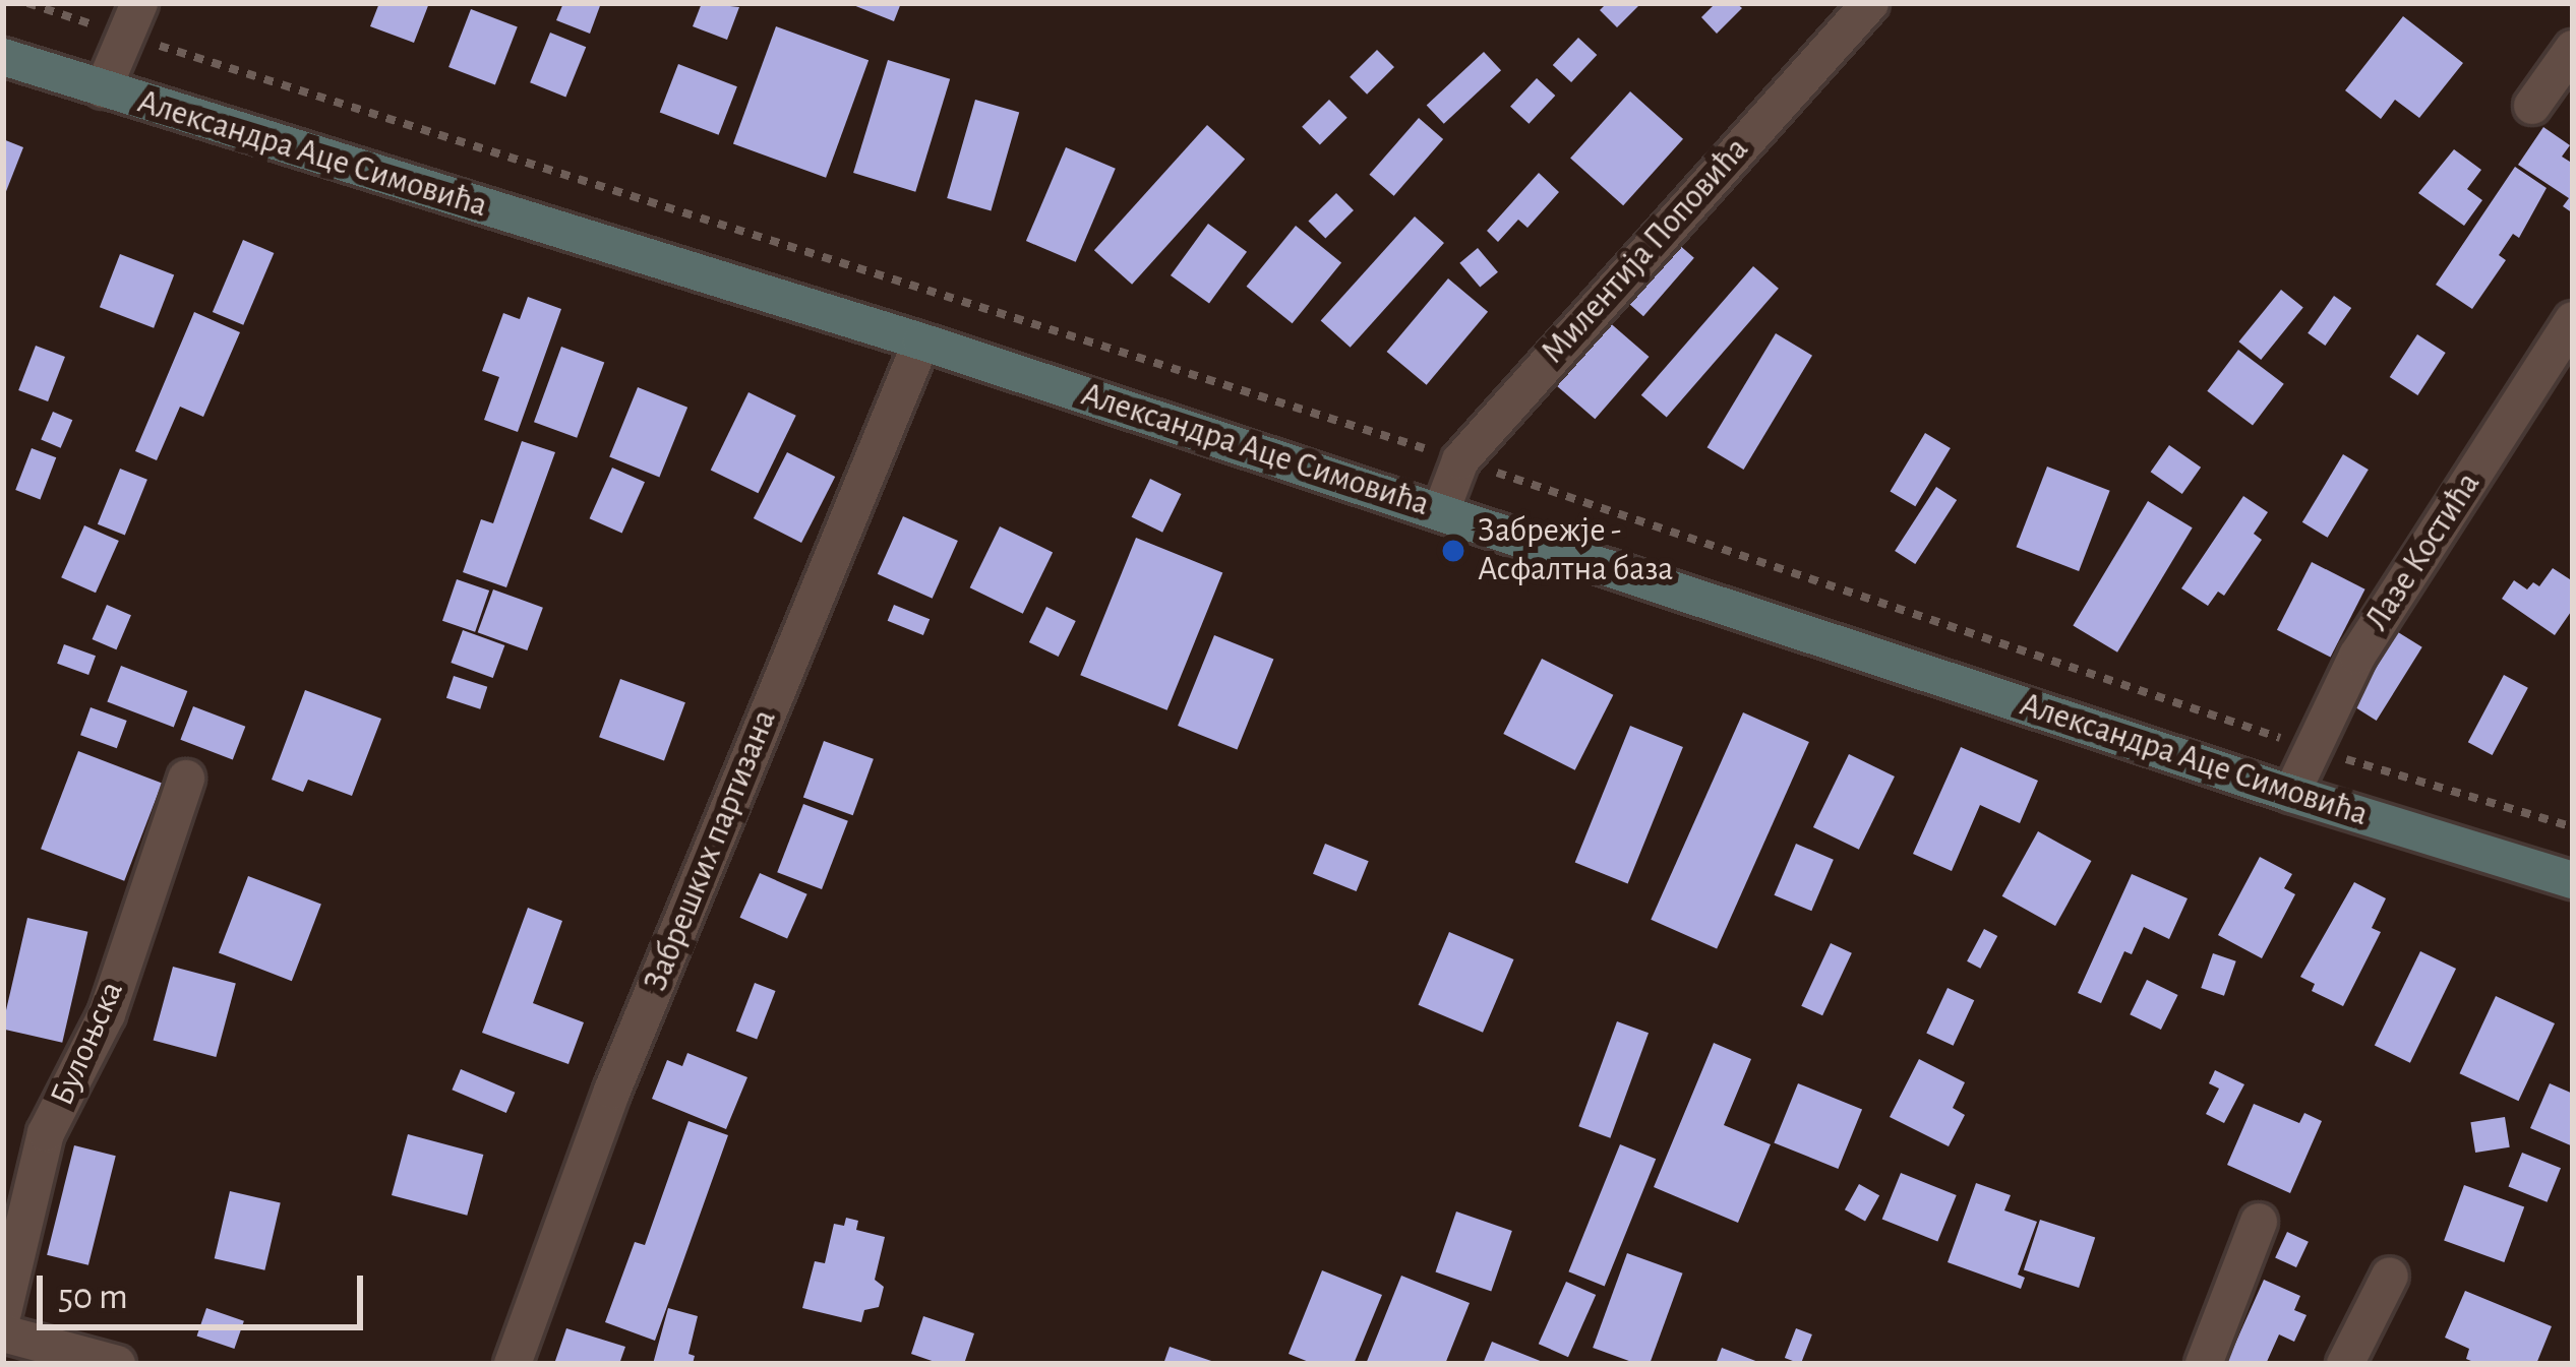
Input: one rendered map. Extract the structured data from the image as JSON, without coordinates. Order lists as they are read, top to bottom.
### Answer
{
  "streets": {
    "street": [
      "Александра Аце Симовића",
      "Милентија Поповића",
      "Лазе Костића",
      "Забрешких партизана",
      "Булоњска"
    ]
  },
  "crossings": [
    ["Александра Аце Симовића", "Милентија Поповића"],
    ["Александра Аце Симовића", "Лазе Костића"],
    ["Александра Аце Симовића", "Забрешких партизана"]
  ],
  "places": ["Забрежје - Асфалтна база"],
  "scale_bar": "50 m"
}
